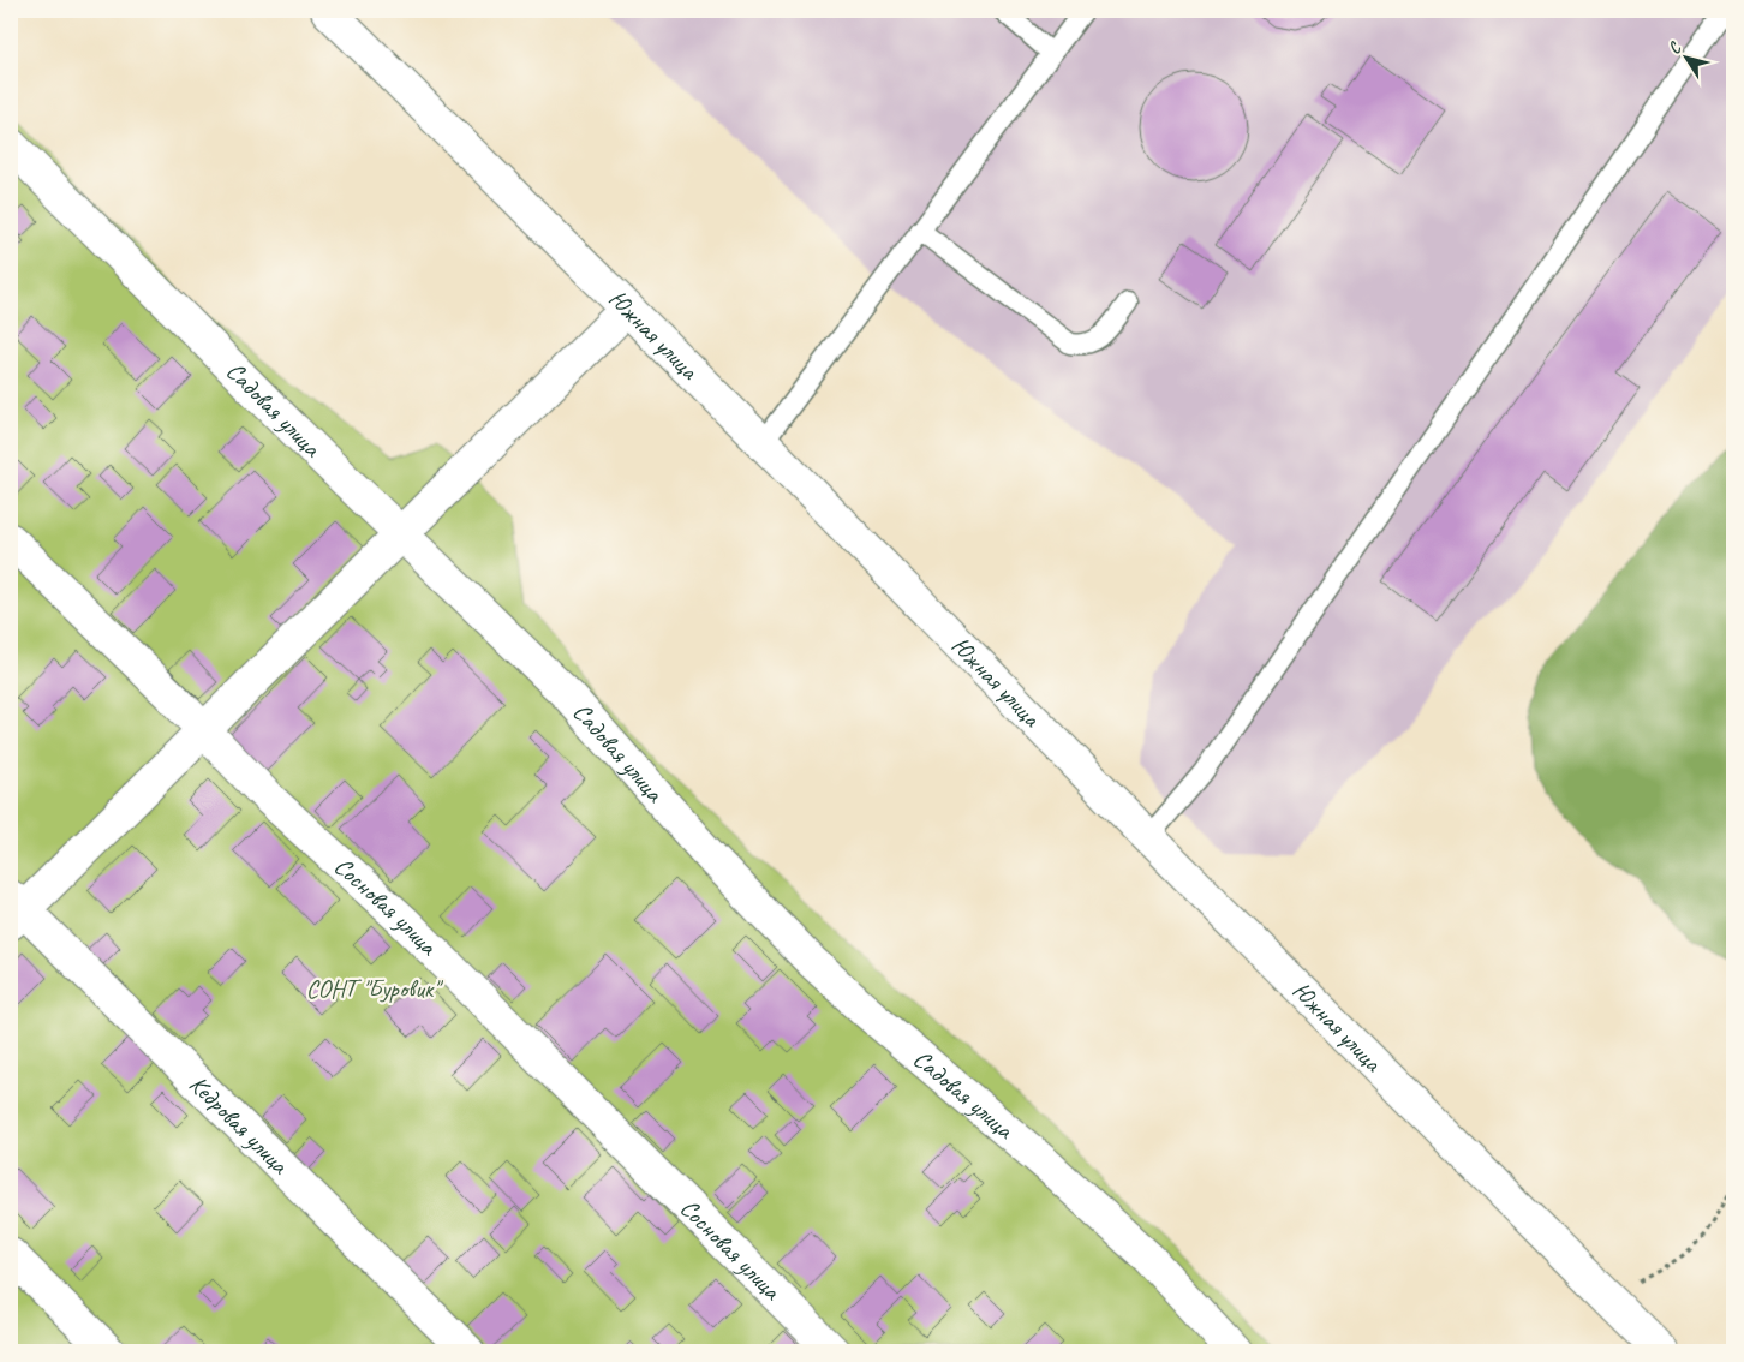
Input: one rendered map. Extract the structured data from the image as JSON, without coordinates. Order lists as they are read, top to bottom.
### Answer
{
  "streets": {
    "street": [
      "Южная улица",
      "Садовая улица",
      "Сосновая улица",
      "Кедровая улица"
    ]
  },
  "parks": ["СОНТ \"Буровик\""],
  "north": "top left"
}
